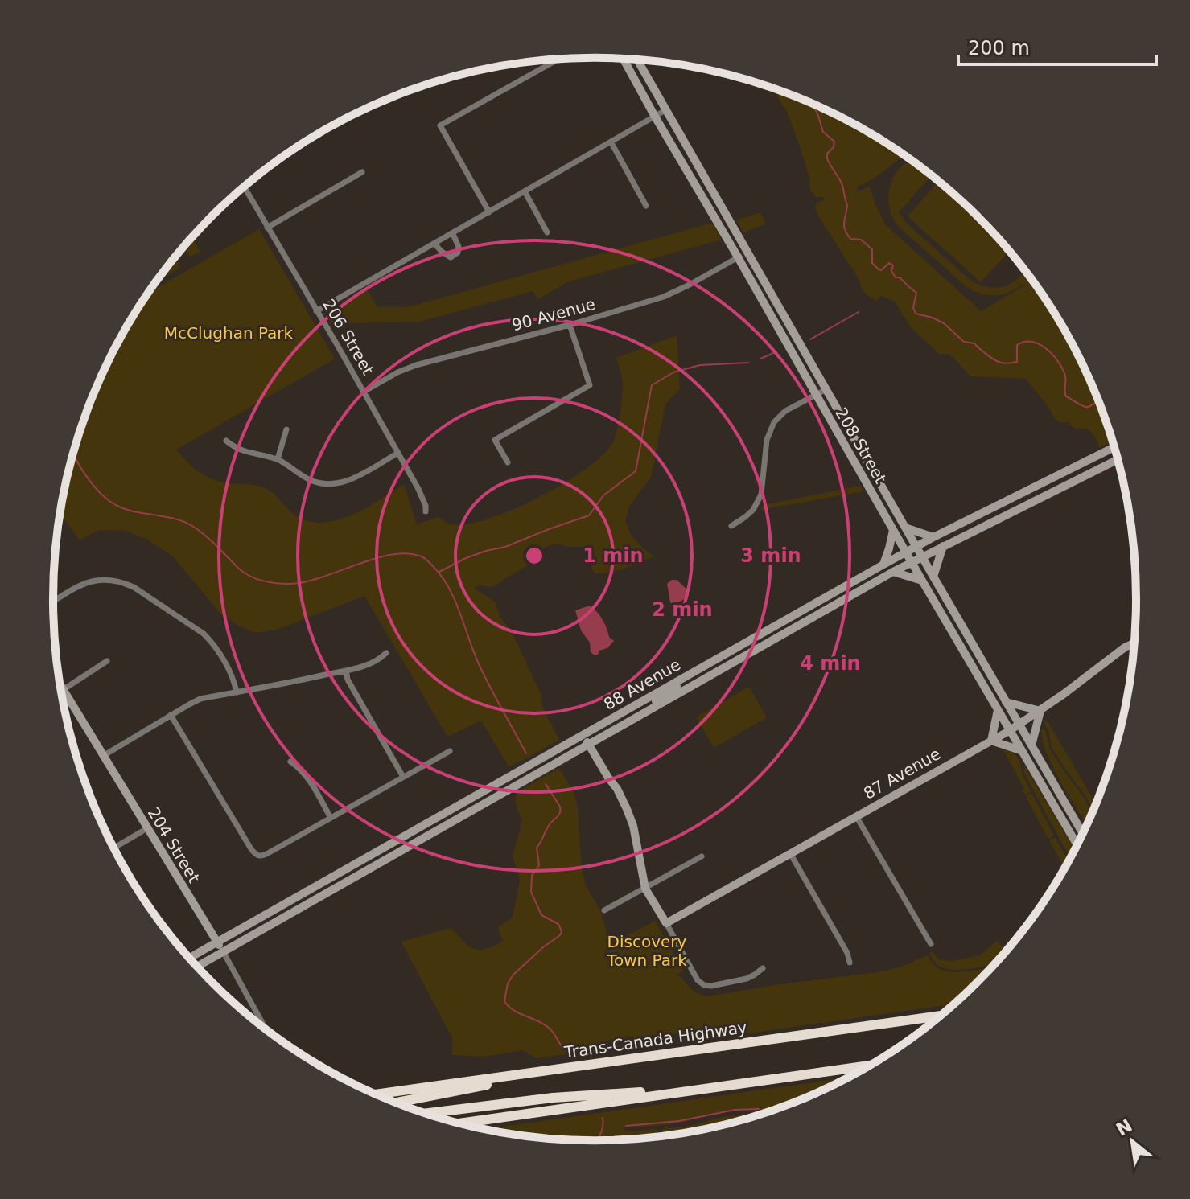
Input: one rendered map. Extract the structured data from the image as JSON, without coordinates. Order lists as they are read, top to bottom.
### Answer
{
  "streets": {
    "highway": ["Trans-Canada Highway"],
    "main road": [
      "208 Street",
      "88 Avenue",
      "87 Avenue",
      "204 Street"
    ],
    "street": ["90 Avenue", "206 Street"]
  },
  "crossings": [
    ["90 Avenue", "206 Street"],
    ["90 Avenue", "208 Street"],
    ["208 Street", "88 Avenue"],
    ["208 Street", "87 Avenue"],
    ["88 Avenue", "204 Street"]
  ],
  "parks": ["McClughan Park", "Discovery Town Park"],
  "scale_bar": "200 m",
  "north": "top left",
  "rings": [
    "1 min",
    "3 min",
    "2 min",
    "4 min"
  ]
}
